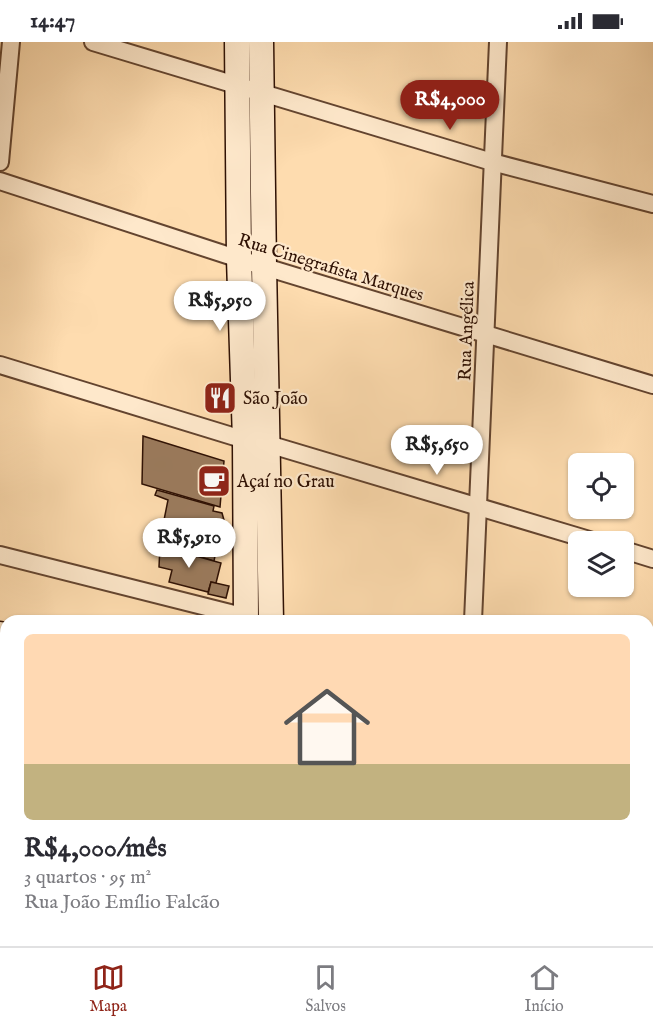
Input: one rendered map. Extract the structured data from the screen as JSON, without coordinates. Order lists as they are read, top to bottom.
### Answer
{
  "streets": {
    "street": ["Rua Cinegrafista Marques", "Rua Angélica"]
  },
  "crossings": [
    ["Rua Cinegrafista Marques", "Rua Angélica"]
  ],
  "places": {
    "restaurant": ["São João"],
    "cafe": ["Açaí no Grau"]
  },
  "page": {
    "status": "14:47",
    "price": [
      "R$4,000",
      "R$5,950",
      "R$5,650",
      "R$5,910"
    ],
    "list": [
      {
        "name": "R$4,000/mês",
        "note": "3 quartos · 95 m² · Rua João Emílio Falcão"
      }
    ],
    "tabs": ["Mapa", "Salvos", "Início"]
  }
}
